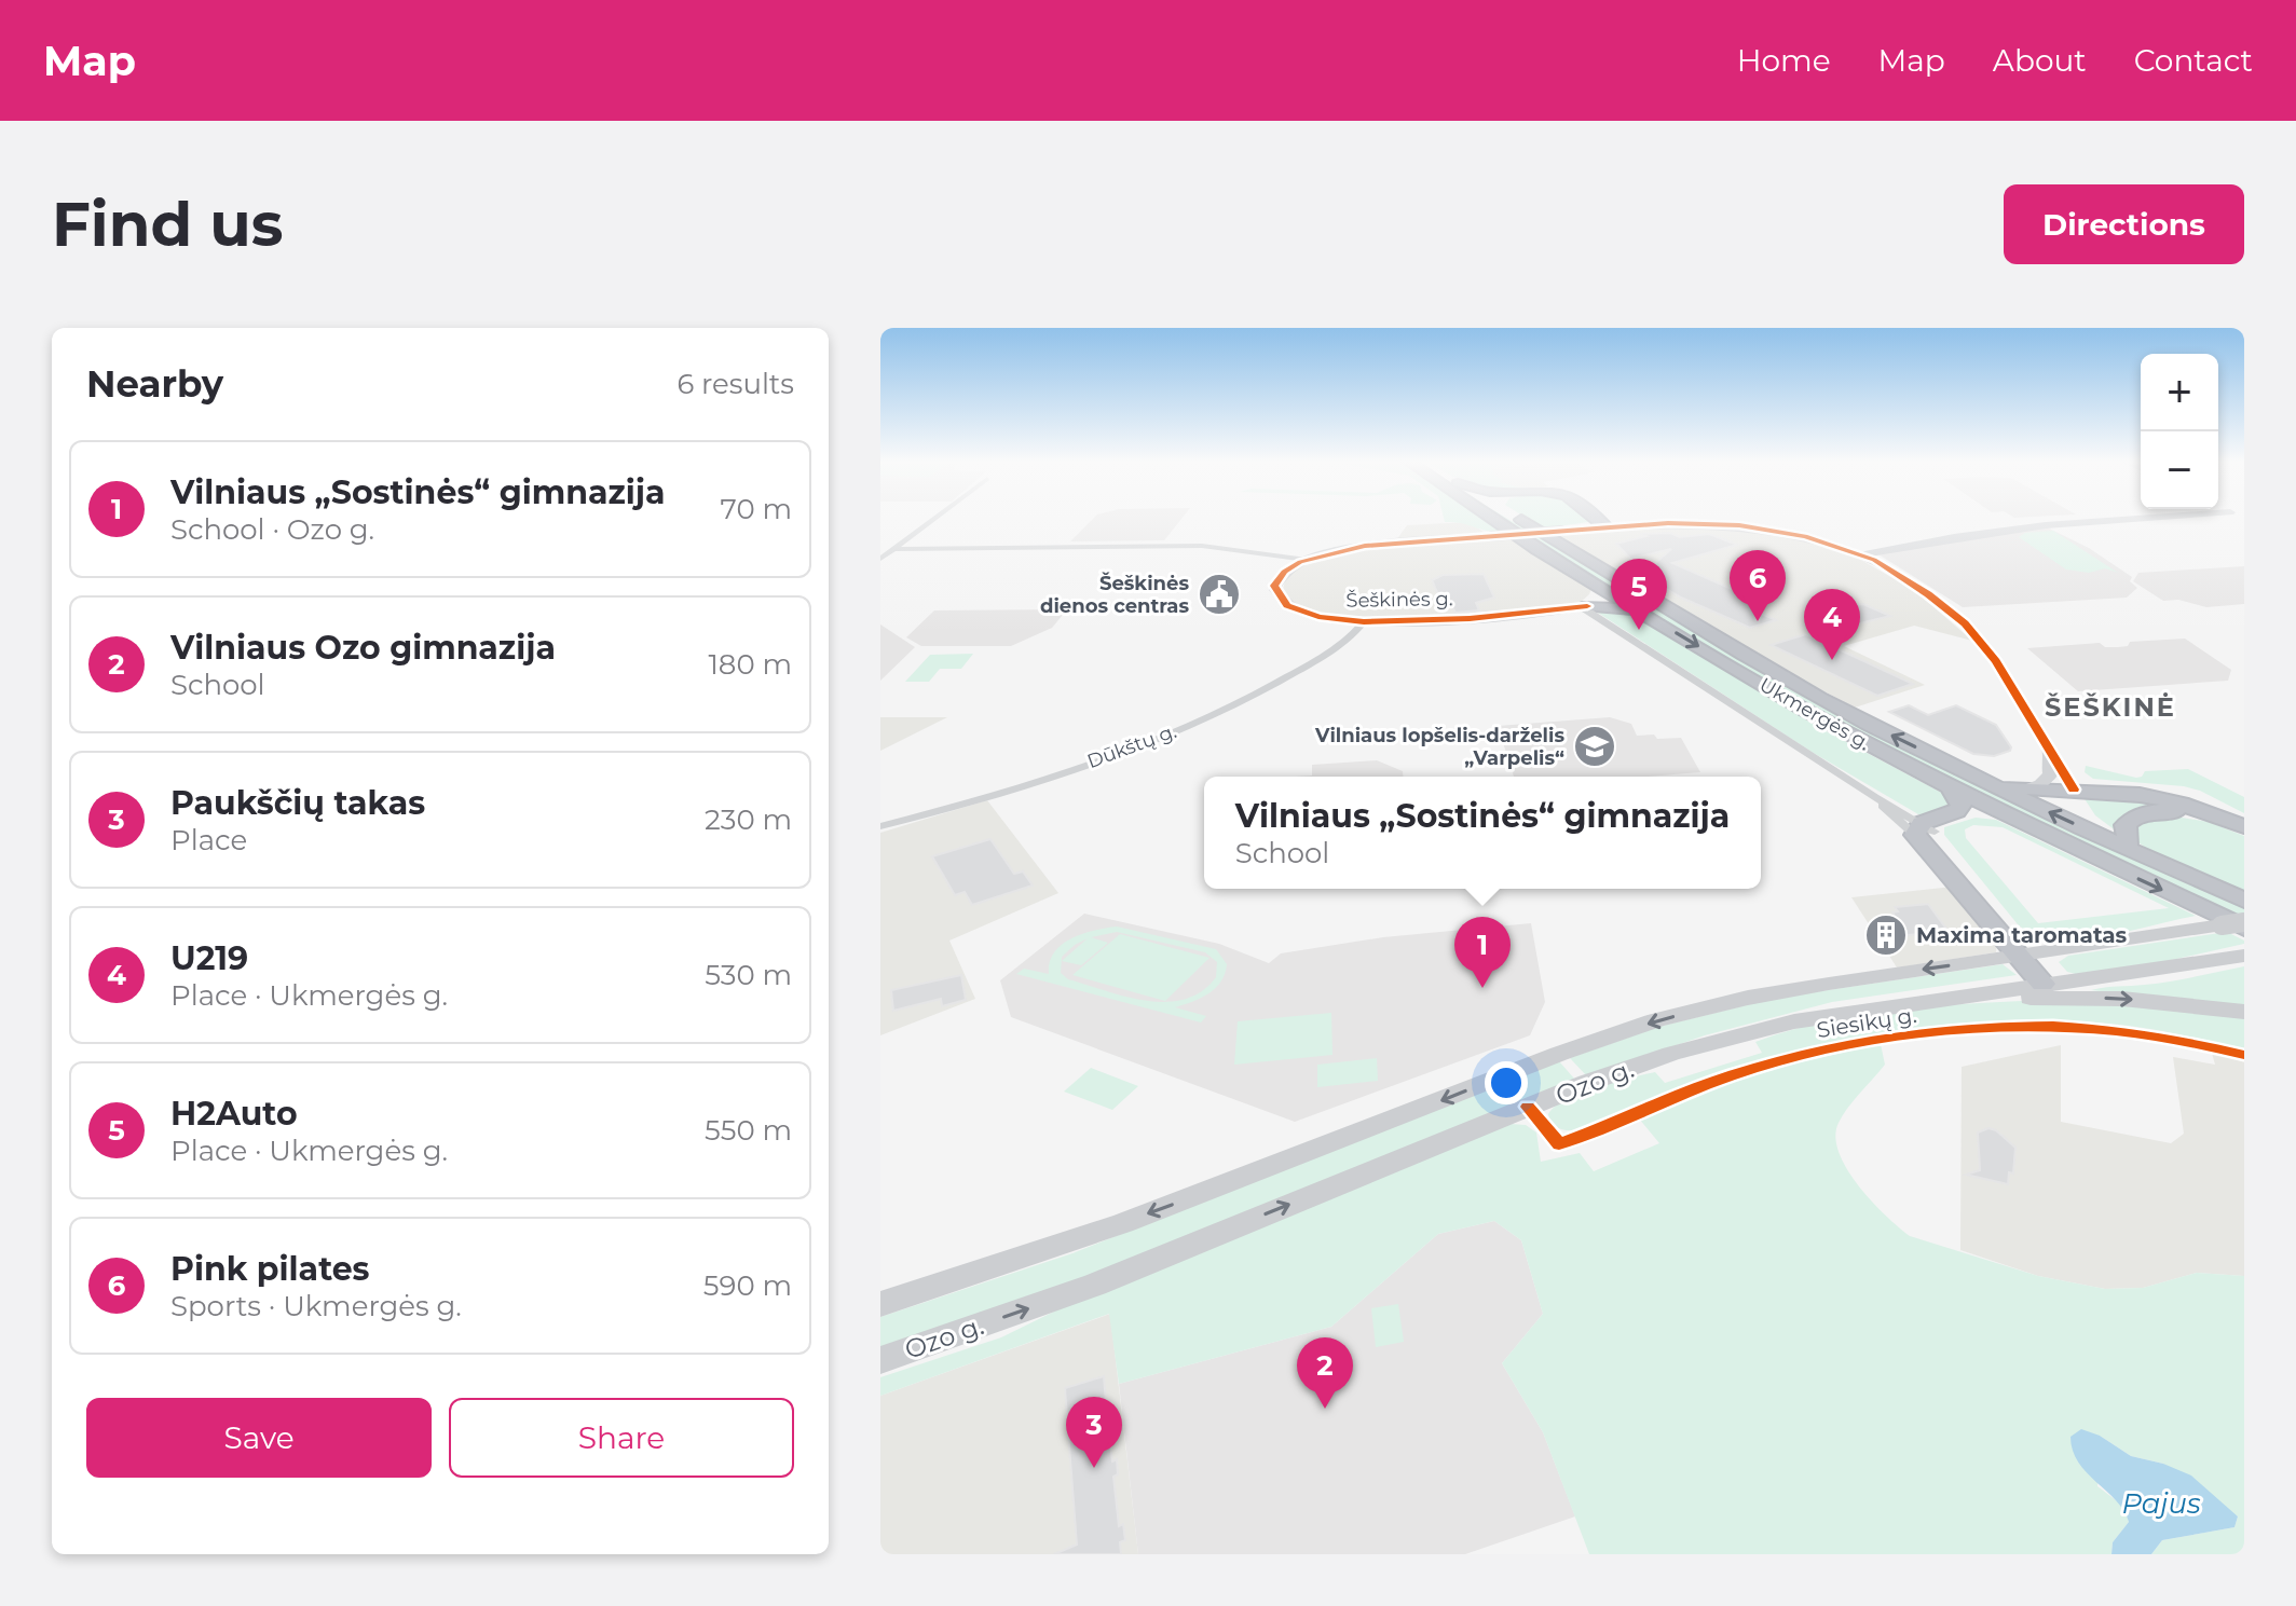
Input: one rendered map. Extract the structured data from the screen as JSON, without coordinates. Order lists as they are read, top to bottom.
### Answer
{
  "streets": {
    "highway": ["Ukmergės g."],
    "main road": ["Ozo g."],
    "street": ["Šeškinės g.", "Dūkštų g.", "Siesikų g."]
  },
  "crossings": [
    ["Šeškinės g.", "Dūkštų g."],
    ["Ukmergės g.", "Ozo g."],
    ["Siesikų g.", "Ozo g."]
  ],
  "districts": ["ŠEŠKINĖ"],
  "water": ["Pajus"],
  "places": {
    "public building": ["Šeškinės dienos centras"],
    "school or university": ["Vilniaus lopšelis-darželis „Varpelis“"],
    "building": ["Maxima taromatas"]
  },
  "page": {
    "header": "Map",
    "nav": [
      "Home",
      "Map",
      "About",
      "Contact"
    ],
    "buttons": [
      "Directions",
      ["Save", "Share"]
    ],
    "title": "Find us",
    "heading": ["Nearby", "6 results"],
    "map_buttons": ["+", "−"],
    "list": [
      {
        "mark": "1",
        "name": "Vilniaus „Sostinės“ gimnazija",
        "note": "School · Ozo g.",
        "value": "70 m"
      },
      {
        "mark": "2",
        "name": "Vilniaus Ozo gimnazija",
        "note": "School",
        "value": "180 m"
      },
      {
        "mark": "3",
        "name": "Paukščių takas",
        "note": "Place",
        "value": "230 m"
      },
      {
        "mark": "4",
        "name": "U219",
        "note": "Place · Ukmergės g.",
        "value": "530 m"
      },
      {
        "mark": "5",
        "name": "H2Auto",
        "note": "Place · Ukmergės g.",
        "value": "550 m"
      },
      {
        "mark": "6",
        "name": "Pink pilates",
        "note": "Sports · Ukmergės g.",
        "value": "590 m"
      }
    ],
    "pins": [
      "6",
      "5",
      "4",
      "1",
      "2",
      "3"
    ],
    "popup": ["Vilniaus „Sostinės“ gimnazija", "School"]
  }
}
